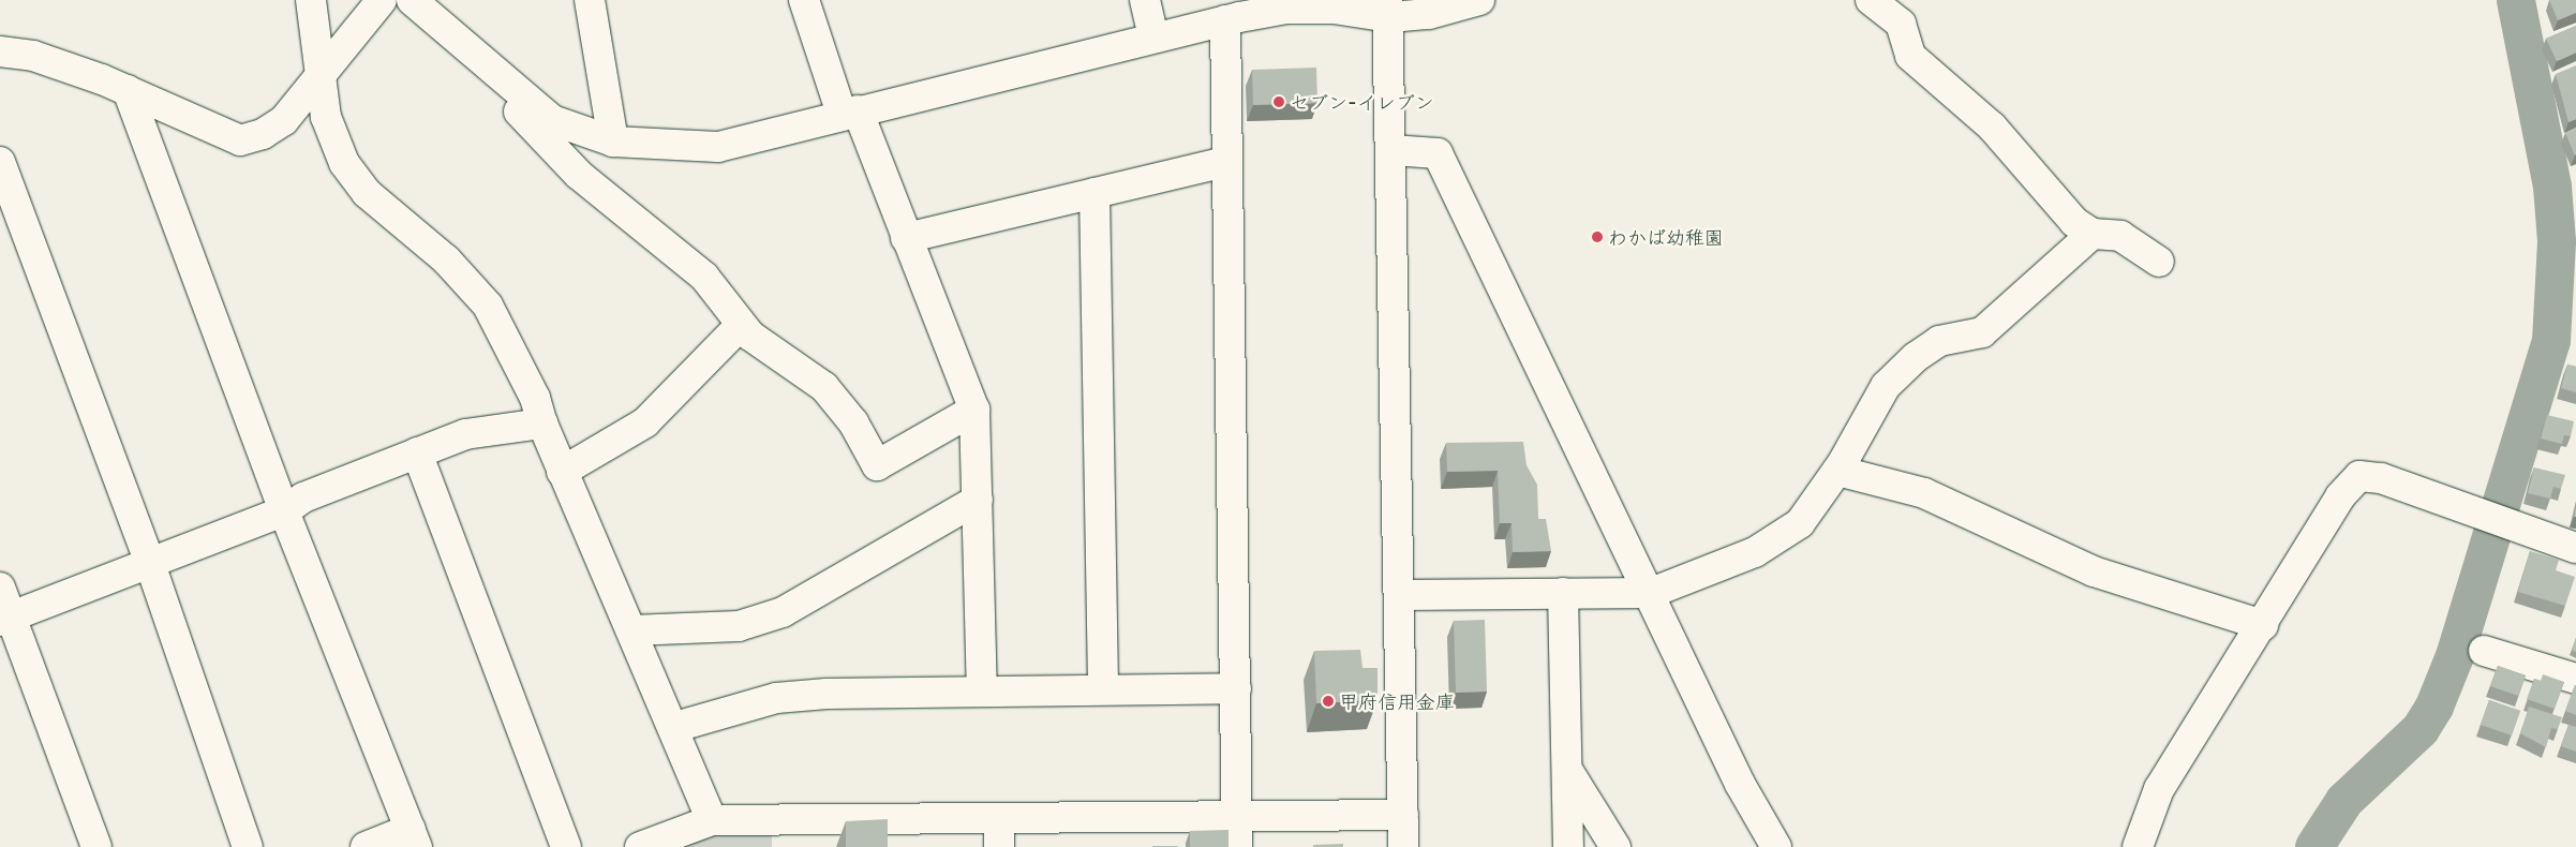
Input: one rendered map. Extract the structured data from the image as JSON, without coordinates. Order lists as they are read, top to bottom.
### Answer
{
  "places": ["セブン-イレブン", "わかば幼稚園", "甲府信用金庫"]
}
